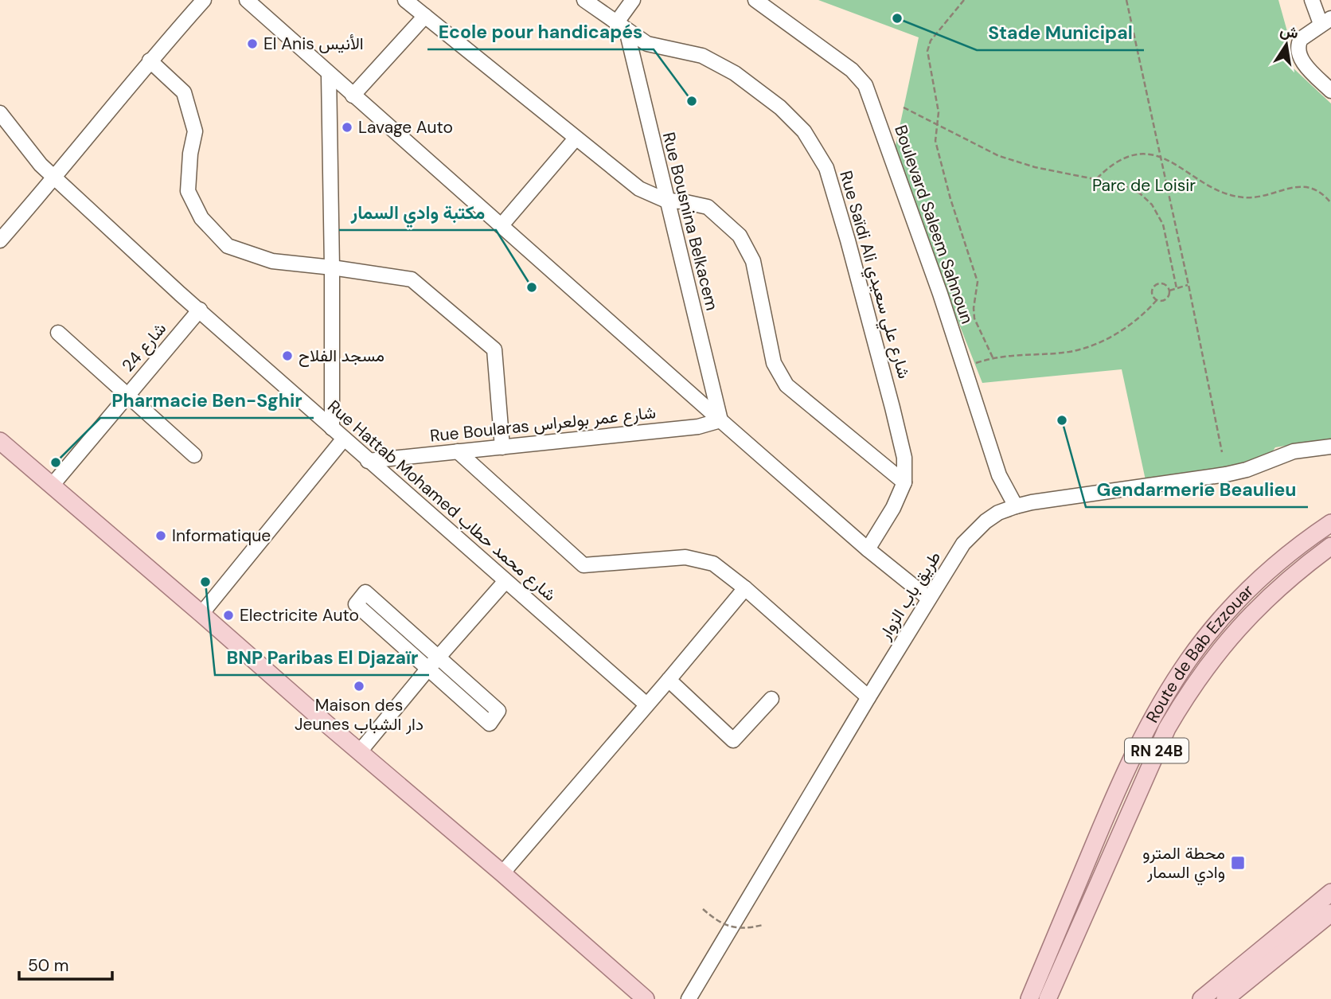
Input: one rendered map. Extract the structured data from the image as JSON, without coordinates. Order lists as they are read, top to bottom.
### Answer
{
  "streets": {
    "main road": ["Route de Bab Ezzouar", "RN 24B"],
    "street": [
      "Rue Bousnina Belkacem",
      "Boulevard Saleem Sahnoun",
      "Rue Saïdi Ali شارع علي سعيدي",
      "شارع 24",
      "Rue Boularas شارع عمر بولعراس",
      "Rue Hattab Mohamed شارع محمد حطاب",
      "طريق باب الزوار"
    ]
  },
  "crossings": [
    ["Rue Bousnina Belkacem", "Rue Saïdi Ali شارع علي سعيدي"],
    ["Rue Bousnina Belkacem", "Rue Boularas شارع عمر بولعراس"],
    ["Boulevard Saleem Sahnoun", "طريق باب الزوار"],
    ["شارع 24", "Rue Hattab Mohamed شارع محمد حطاب"],
    ["Rue Boularas شارع عمر بولعراس", "Rue Hattab Mohamed شارع محمد حطاب"]
  ],
  "parks": ["Parc de Loisir"],
  "places": {
    "other": [
      "Stade Municipal",
      "El Anis الأنيس",
      "Ecole pour handicapés",
      "Lavage Auto",
      "مكتبة وادي السمار",
      "مسجد الفلاح",
      "Gendarmerie Beaulieu",
      "Pharmacie Ben-Sghir",
      "Informatique",
      "BNP Paribas El Djazaïr",
      "Electricite Auto",
      "Maison des Jeunes دار الشباب"
    ],
    "transit": ["محطة المترو وادي السمار"]
  },
  "scale_bar": "50 m",
  "north": "top"
}
